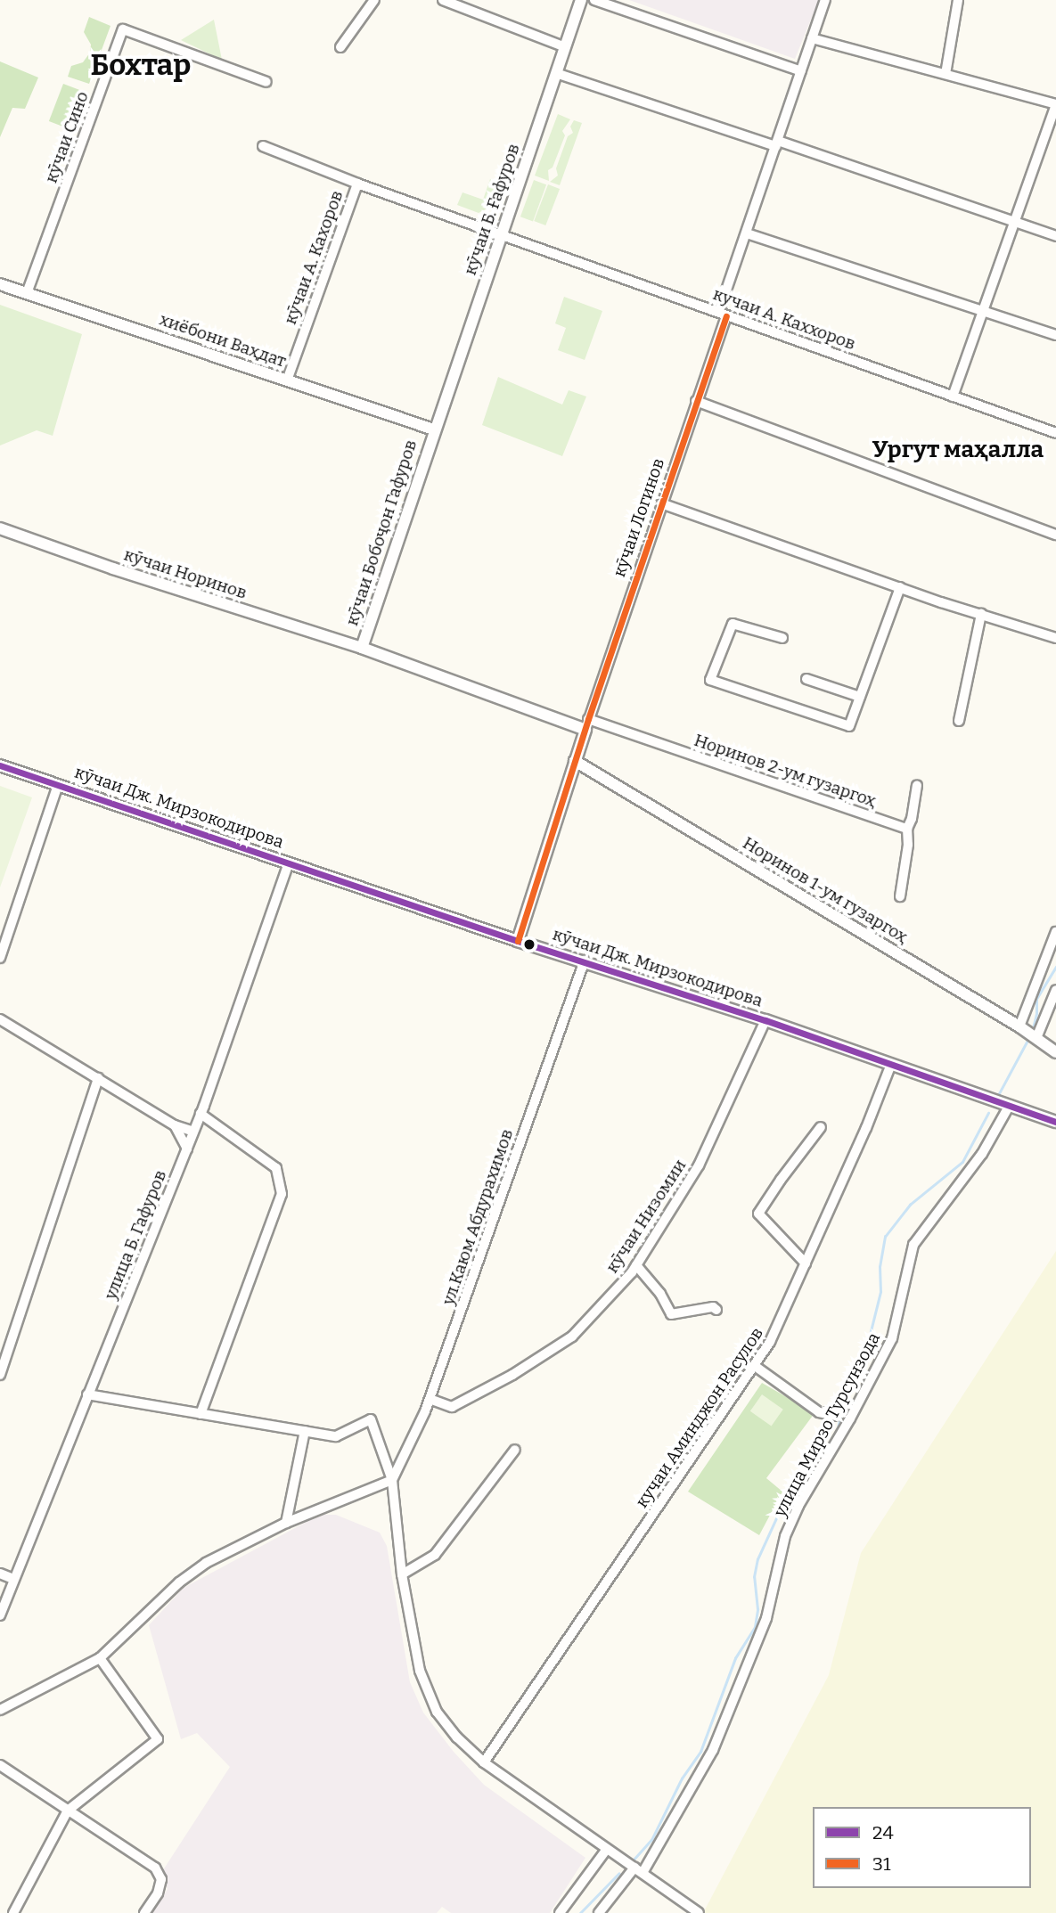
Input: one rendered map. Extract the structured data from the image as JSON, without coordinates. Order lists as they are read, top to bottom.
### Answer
{
  "streets": {
    "street": [
      "кӯчаи Сино",
      "кӯчаи Б. Ғафуров",
      "кӯчаи А. Кахоров",
      "кучаи А. Каххоров",
      "хиёбони Ваҳдат",
      "кӯчаи Логинов",
      "кӯчаи Бобоҷон Гафуров",
      "кӯчаи Норинов",
      "Норинов 2-ум гузаргоҳ",
      "кӯчаи Дж. Мирзокодирова",
      "Норинов 1-ум гузаргоҳ",
      "кӯчаи Низомии",
      "ул.Каюм Абдурахимов",
      "улица Б. Гафуров",
      "кучаи Аминджон Расулов",
      "улица Мирзо Турсунзода"
    ]
  },
  "crossings": [
    ["кӯчаи Сино", "хиёбони Ваҳдат"],
    ["кӯчаи Б. Ғафуров", "кӯчаи А. Кахоров"],
    ["кӯчаи Б. Ғафуров", "кучаи А. Каххоров"],
    ["кӯчаи Б. Ғафуров", "хиёбони Ваҳдат"],
    ["кӯчаи Б. Ғафуров", "кӯчаи Бобоҷон Гафуров"],
    ["кӯчаи А. Кахоров", "кучаи А. Каххоров"],
    ["кӯчаи А. Кахоров", "хиёбони Ваҳдат"],
    ["кучаи А. Каххоров", "кӯчаи Логинов"],
    ["хиёбони Ваҳдат", "кӯчаи Бобоҷон Гафуров"],
    ["кӯчаи Логинов", "кӯчаи Норинов"],
    ["кӯчаи Логинов", "Норинов 2-ум гузаргоҳ"],
    ["кӯчаи Бобоҷон Гафуров", "кӯчаи Норинов"],
    ["кӯчаи Норинов", "Норинов 2-ум гузаргоҳ"],
    ["кӯчаи Дж. Мирзокодирова", "кӯчаи Низомии"],
    ["кӯчаи Дж. Мирзокодирова", "ул.Каюм Абдурахимов"],
    ["кӯчаи Дж. Мирзокодирова", "улица Б. Гафуров"],
    ["кӯчаи Дж. Мирзокодирова", "кучаи Аминджон Расулов"],
    ["кӯчаи Дж. Мирзокодирова", "улица Мирзо Турсунзода"],
    ["кӯчаи Низомии", "ул.Каюм Абдурахимов"]
  ],
  "districts": ["Бохтар", "Ургут маҳалла"],
  "lines": ["transit line 31", "transit line 24"],
  "legend": ["24", "31"]
}
